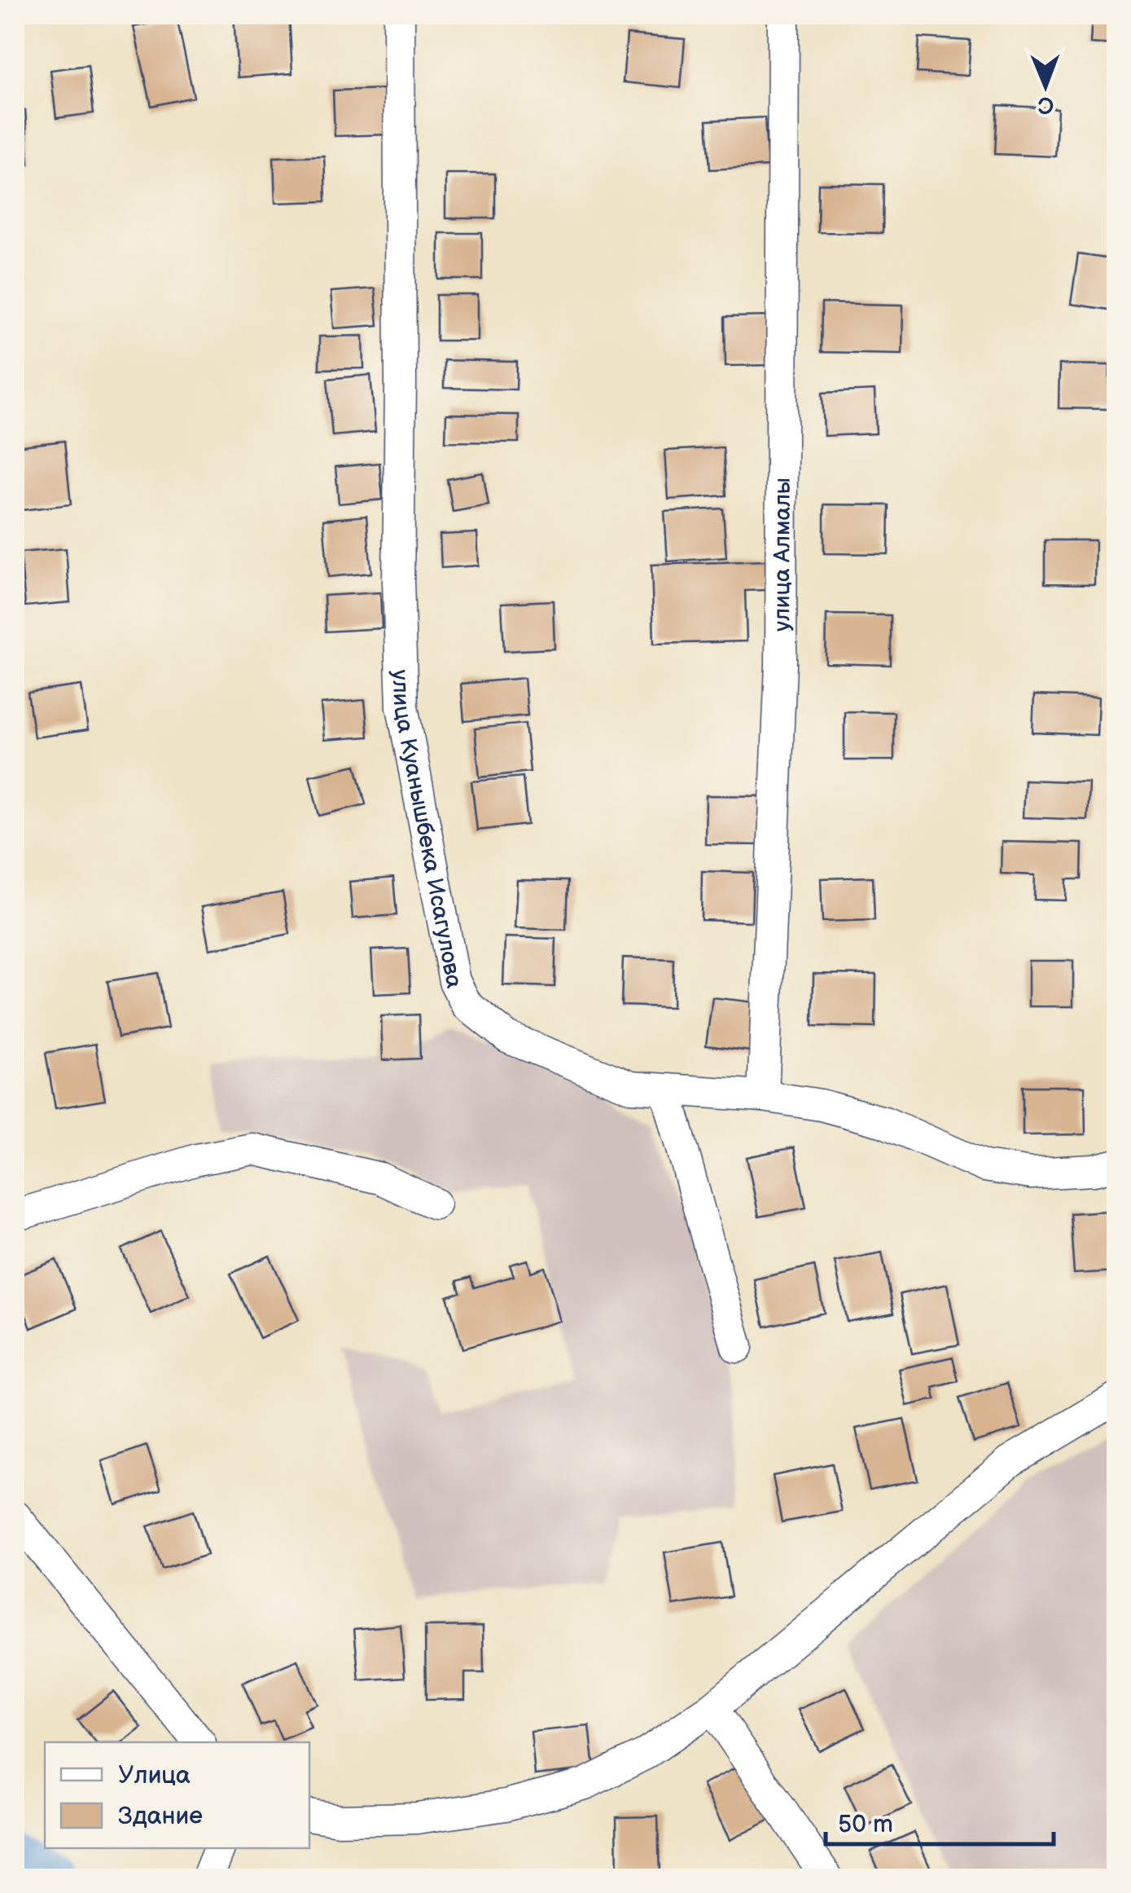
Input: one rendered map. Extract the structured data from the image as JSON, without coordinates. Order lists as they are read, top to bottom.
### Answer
{
  "streets": {
    "street": ["улица Алмалы", "улица Куанышбека Исагулова"]
  },
  "crossings": [
    ["улица Алмалы", "улица Куанышбека Исагулова"]
  ],
  "legend": ["Улица", "Здание"],
  "scale_bar": "50 m",
  "north": "bottom"
}
